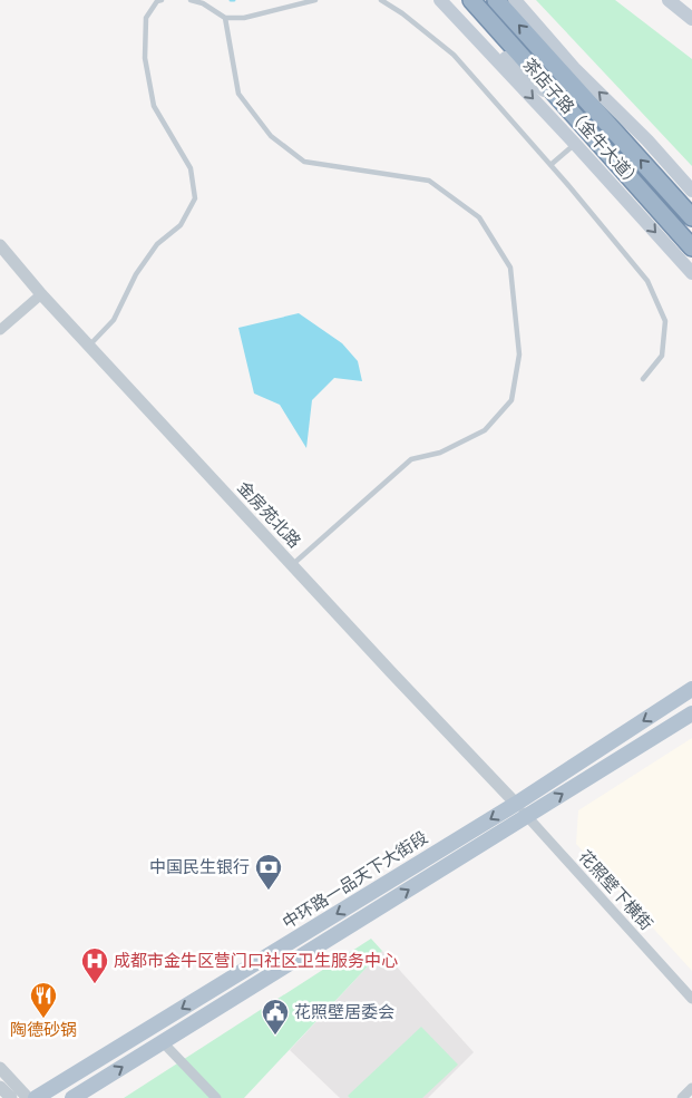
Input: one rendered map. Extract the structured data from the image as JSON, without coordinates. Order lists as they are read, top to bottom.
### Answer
{
  "streets": {
    "highway": ["茶店子路（金牛大道）"],
    "main road": ["中环路一品天下大街段"],
    "street": ["金房苑北路", "花照壁下横街"]
  },
  "crossings": [
    ["金房苑北路", "中环路一品天下大街段"],
    ["金房苑北路", "花照壁下横街"],
    ["中环路一品天下大街段", "花照壁下横街"]
  ],
  "places": {
    "bank": ["中国民生银行"],
    "hospital": ["成都市金牛区营门口社区卫生服务中心"],
    "restaurant": ["陶德砂锅"],
    "public building": ["花照壁居委会"]
  }
}
